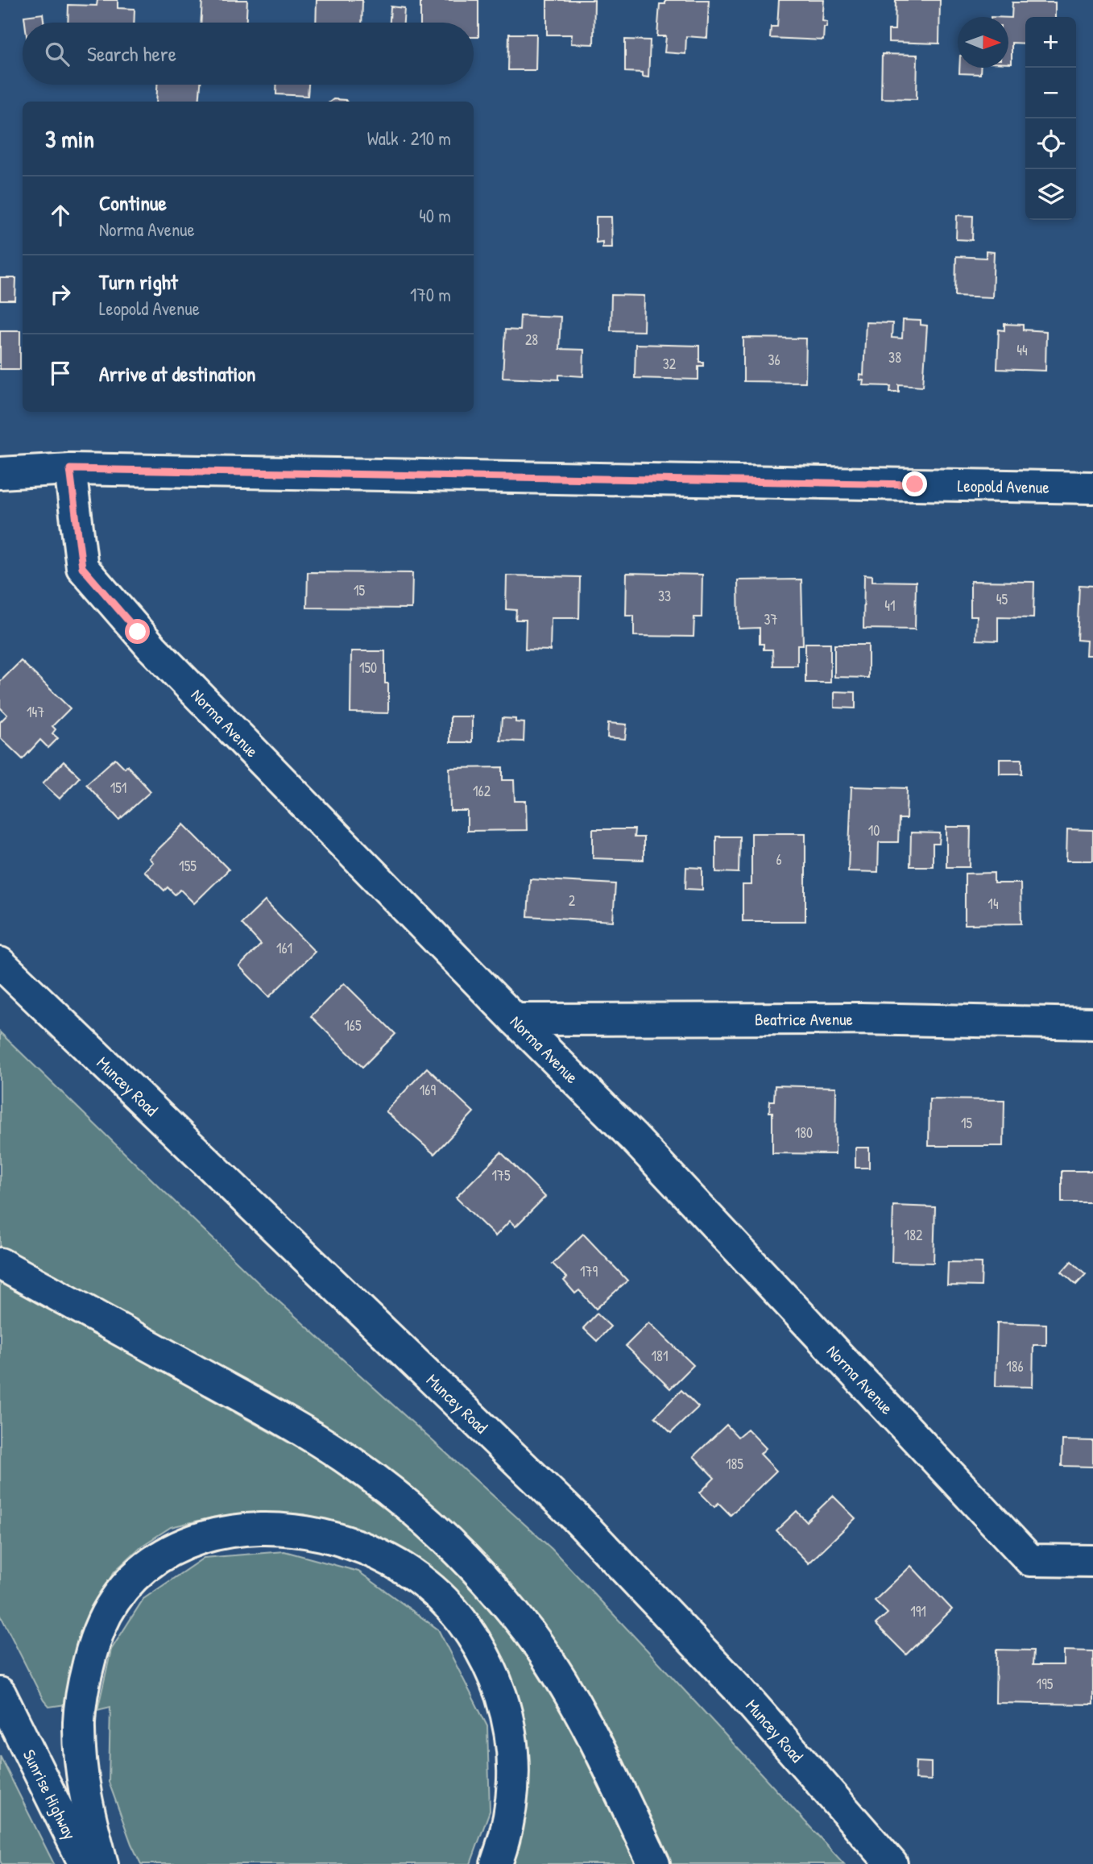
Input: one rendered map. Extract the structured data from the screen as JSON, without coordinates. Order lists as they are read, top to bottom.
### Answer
{
  "streets": {
    "main road": [
      "Leopold Avenue",
      "Norma Avenue",
      "Beatrice Avenue",
      "Muncey Road",
      "Sunrise Highway"
    ]
  },
  "crossings": [
    ["Leopold Avenue", "Norma Avenue"],
    ["Norma Avenue", "Beatrice Avenue"]
  ],
  "house_numbers": [
    "28",
    "44",
    "38",
    "36",
    "32",
    "15",
    "33",
    "45",
    "41",
    "37",
    "150",
    "147",
    "151",
    "162",
    "10",
    "6",
    "155",
    "2",
    "14",
    "161",
    "165",
    "169",
    "15",
    "180",
    "175",
    "182",
    "179",
    "181",
    "186",
    "185",
    "191",
    "195"
  ],
  "north": "right",
  "page": {
    "map_buttons": ["+", "−"],
    "search": "Search here",
    "heading": ["3 min", "Walk · 210 m"],
    "list": [
      ["Continue", "Norma Avenue", "40 m"],
      ["Turn right", "Leopold Avenue", "170 m"],
      "Arrive at destination"
    ]
  }
}
